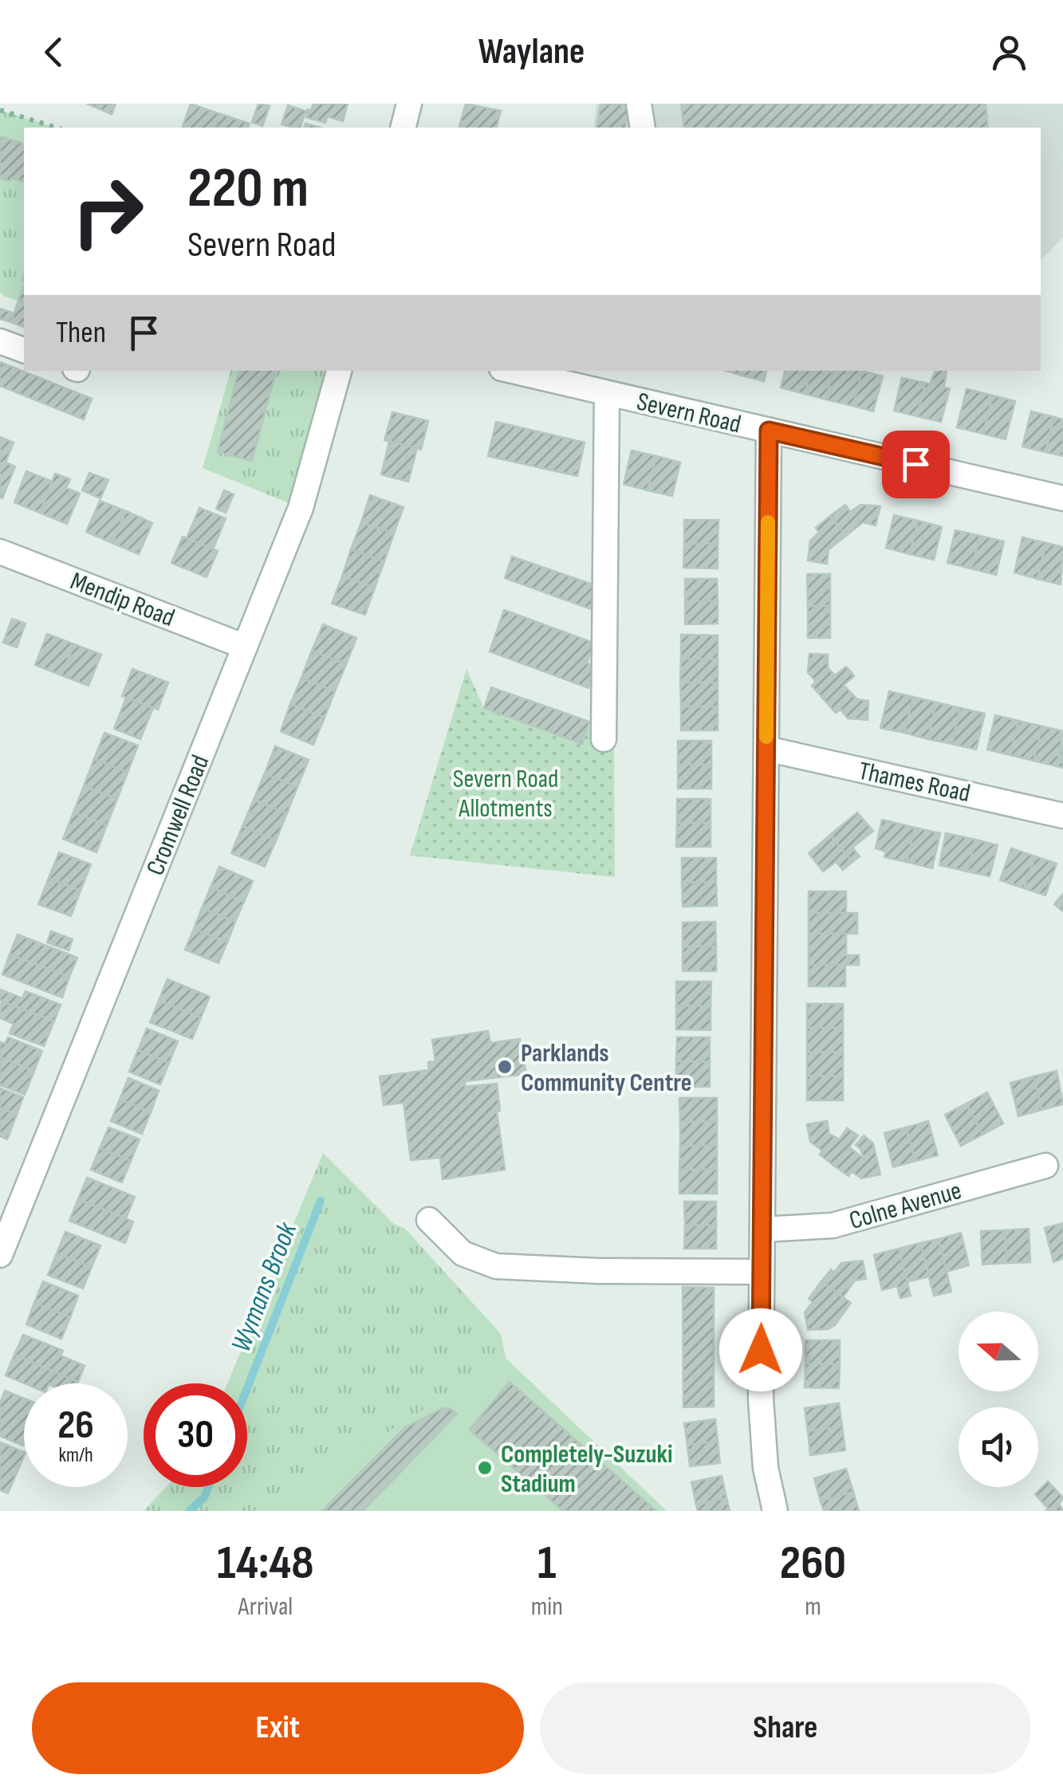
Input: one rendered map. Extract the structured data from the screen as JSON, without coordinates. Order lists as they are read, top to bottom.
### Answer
{
  "streets": {
    "street": [
      "Severn Road",
      "Mendip Road",
      "Thames Road",
      "Cromwell Road",
      "Colne Avenue"
    ]
  },
  "crossings": [
    ["Mendip Road", "Cromwell Road"]
  ],
  "water": ["Wymans Brook"],
  "parks": ["Severn Road Allotments"],
  "places": ["Parklands Community Centre", "Completely-Suzuki Stadium"],
  "north": "left",
  "page": {
    "header": "Waylane",
    "turn": ["220 m", "Severn Road"],
    "then": "Then",
    "speed": "26 km/h",
    "limit": "30",
    "eta": [
      "14:48",
      "Arrival",
      "1",
      "min",
      "260",
      "m"
    ],
    "buttons": ["Exit", "Share"]
  }
}
